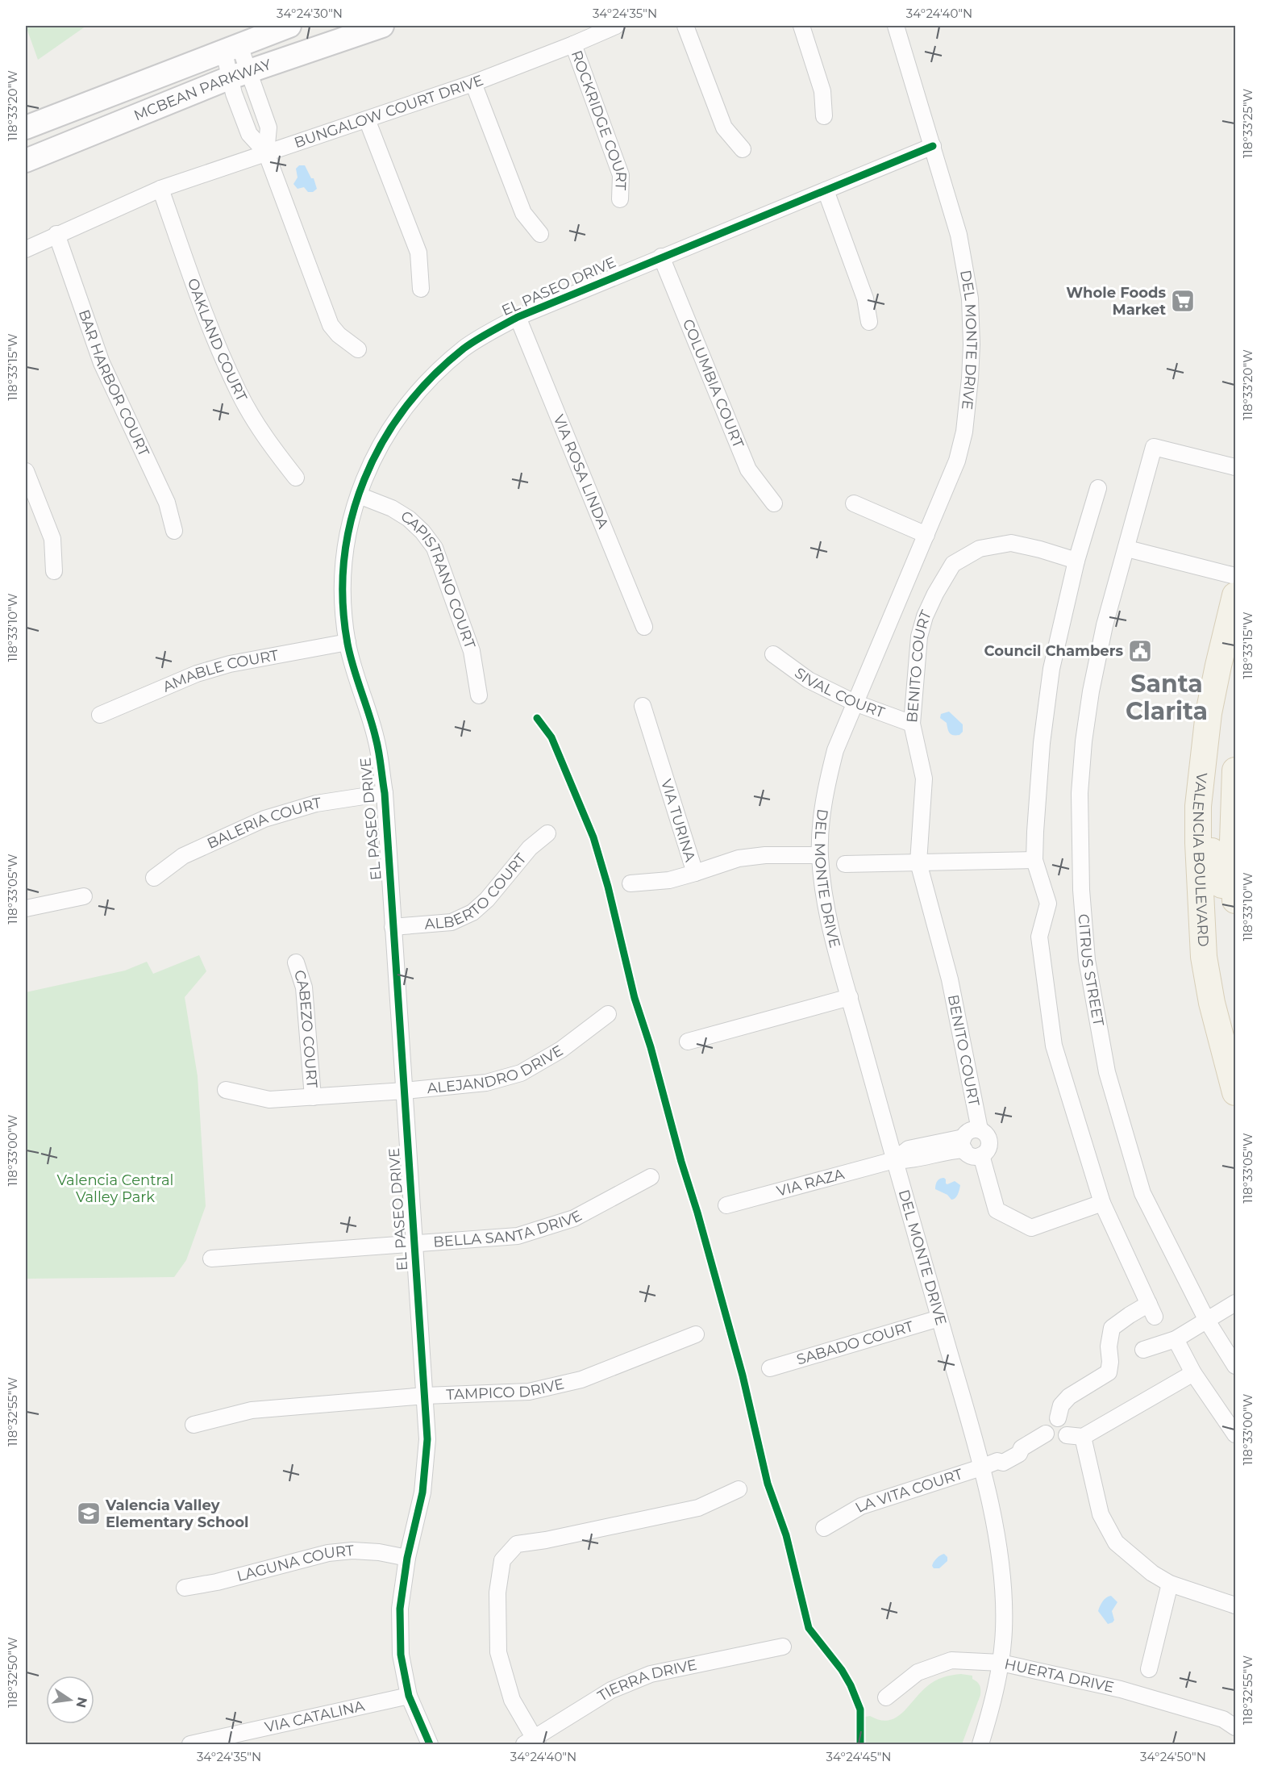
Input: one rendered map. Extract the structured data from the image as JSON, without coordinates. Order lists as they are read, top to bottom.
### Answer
{
  "streets": {
    "main road": ["MCBEAN PARKWAY", "VALENCIA BOULEVARD"],
    "street": [
      "BUNGALOW COURT DRIVE",
      "ROCKRIDGE COURT",
      "EL PASEO DRIVE",
      "OAKLAND COURT",
      "DEL MONTE DRIVE",
      "COLUMBIA COURT",
      "BAR HARBOR COURT",
      "VIA ROSA LINDA",
      "CAPISTRANO COURT",
      "BENITO COURT",
      "AMABLE COURT",
      "SIVAL COURT",
      "VIA TURINA",
      "BALERIA COURT",
      "ALBERTO COURT",
      "CITRUS STREET",
      "CABEZO COURT",
      "ALEJANDRO DRIVE",
      "VIA RAZA",
      "BELLA SANTA DRIVE",
      "SABADO COURT",
      "TAMPICO DRIVE",
      "LA VITA COURT",
      "LAGUNA COURT",
      "HUERTA DRIVE",
      "TIERRA DRIVE",
      "VIA CATALINA"
    ]
  },
  "crossings": [
    ["BUNGALOW COURT DRIVE", "ROCKRIDGE COURT"],
    ["BUNGALOW COURT DRIVE", "OAKLAND COURT"],
    ["BUNGALOW COURT DRIVE", "BAR HARBOR COURT"],
    ["EL PASEO DRIVE", "DEL MONTE DRIVE"],
    ["EL PASEO DRIVE", "COLUMBIA COURT"],
    ["EL PASEO DRIVE", "VIA ROSA LINDA"],
    ["EL PASEO DRIVE", "CAPISTRANO COURT"],
    ["EL PASEO DRIVE", "AMABLE COURT"],
    ["EL PASEO DRIVE", "BALERIA COURT"],
    ["EL PASEO DRIVE", "ALBERTO COURT"],
    ["EL PASEO DRIVE", "ALEJANDRO DRIVE"],
    ["EL PASEO DRIVE", "BELLA SANTA DRIVE"],
    ["EL PASEO DRIVE", "TAMPICO DRIVE"],
    ["EL PASEO DRIVE", "LAGUNA COURT"],
    ["EL PASEO DRIVE", "VIA CATALINA"],
    ["DEL MONTE DRIVE", "SIVAL COURT"],
    ["DEL MONTE DRIVE", "VIA RAZA"],
    ["DEL MONTE DRIVE", "SABADO COURT"],
    ["DEL MONTE DRIVE", "LA VITA COURT"],
    ["DEL MONTE DRIVE", "HUERTA DRIVE"],
    ["BENITO COURT", "SIVAL COURT"],
    ["BENITO COURT", "VIA RAZA"],
    ["CABEZO COURT", "ALEJANDRO DRIVE"]
  ],
  "districts": ["Santa Clarita"],
  "parks": ["Valencia Central Valley Park"],
  "places": {
    "supermarket": ["Whole Foods Market"],
    "public building": ["Council Chambers"],
    "school or university": ["Valencia Valley Elementary School"]
  },
  "north": "right",
  "coordinates": [
    "34°24'30\"N",
    "34°24'35\"N",
    "34°24'40\"N",
    "118°33'20\"W",
    "118°33'25\"W",
    "118°33'15\"W",
    "118°33'10\"W",
    "118°33'05\"W",
    "118°33'00\"W",
    "118°32'55\"W",
    "118°32'50\"W",
    "34°24'45\"N",
    "34°24'50\"N"
  ]
}
